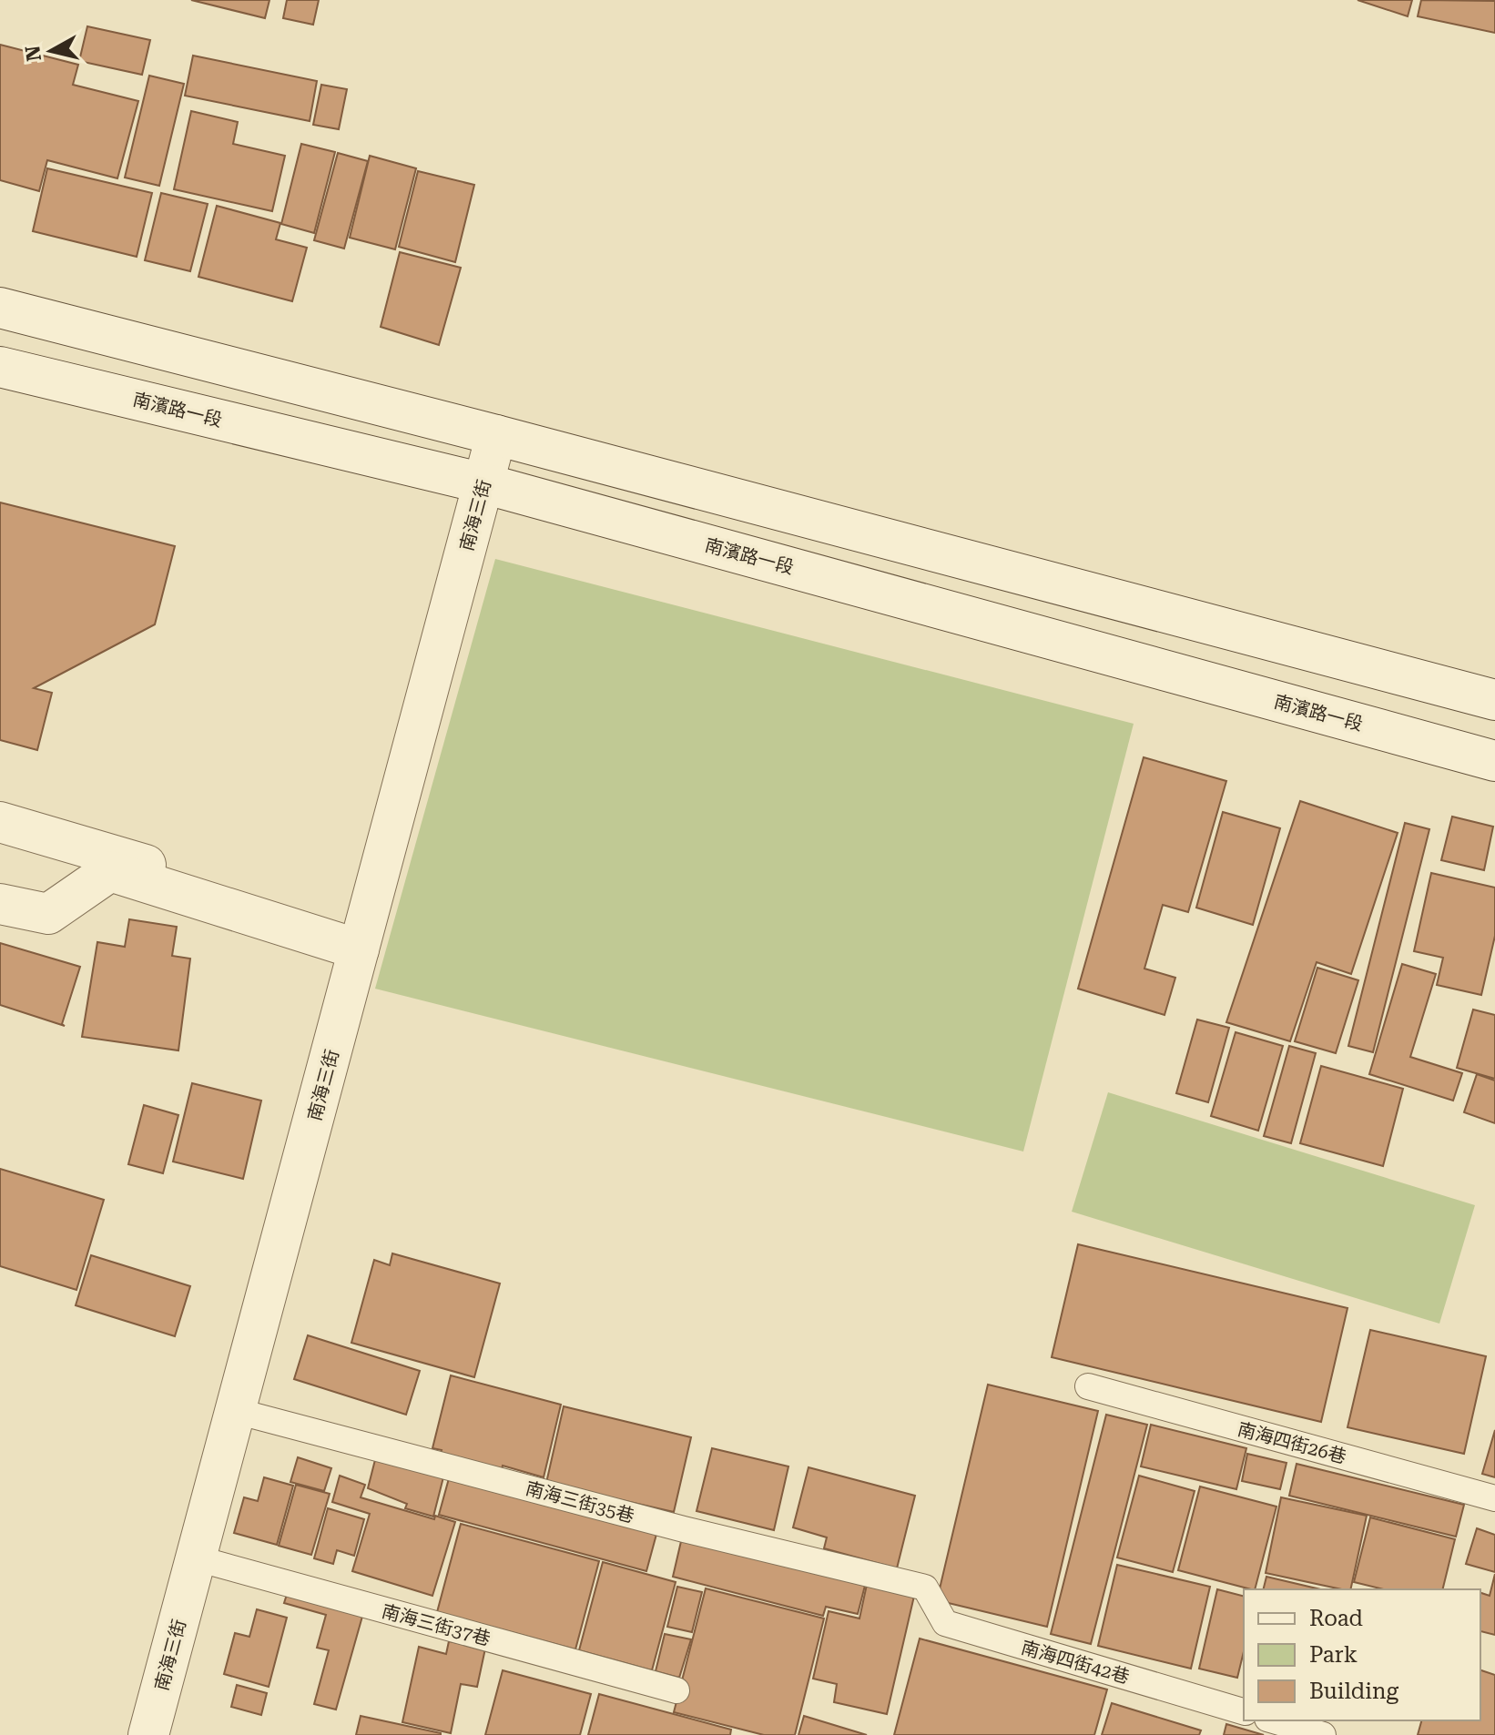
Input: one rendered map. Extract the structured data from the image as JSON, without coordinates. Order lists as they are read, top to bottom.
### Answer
{
  "streets": {
    "main road": ["南濱路一段", "南海三街"],
    "lane": [
      "南海四街26巷",
      "南海三街35巷",
      "南海三街37巷",
      "南海四街42巷"
    ]
  },
  "crossings": [
    ["南濱路一段", "南海三街"],
    ["南海三街", "南海三街35巷"],
    ["南海三街", "南海三街37巷"],
    ["南海三街35巷", "南海四街42巷"]
  ],
  "legend": ["Road", "Park", "Building"],
  "north": "left"
}
